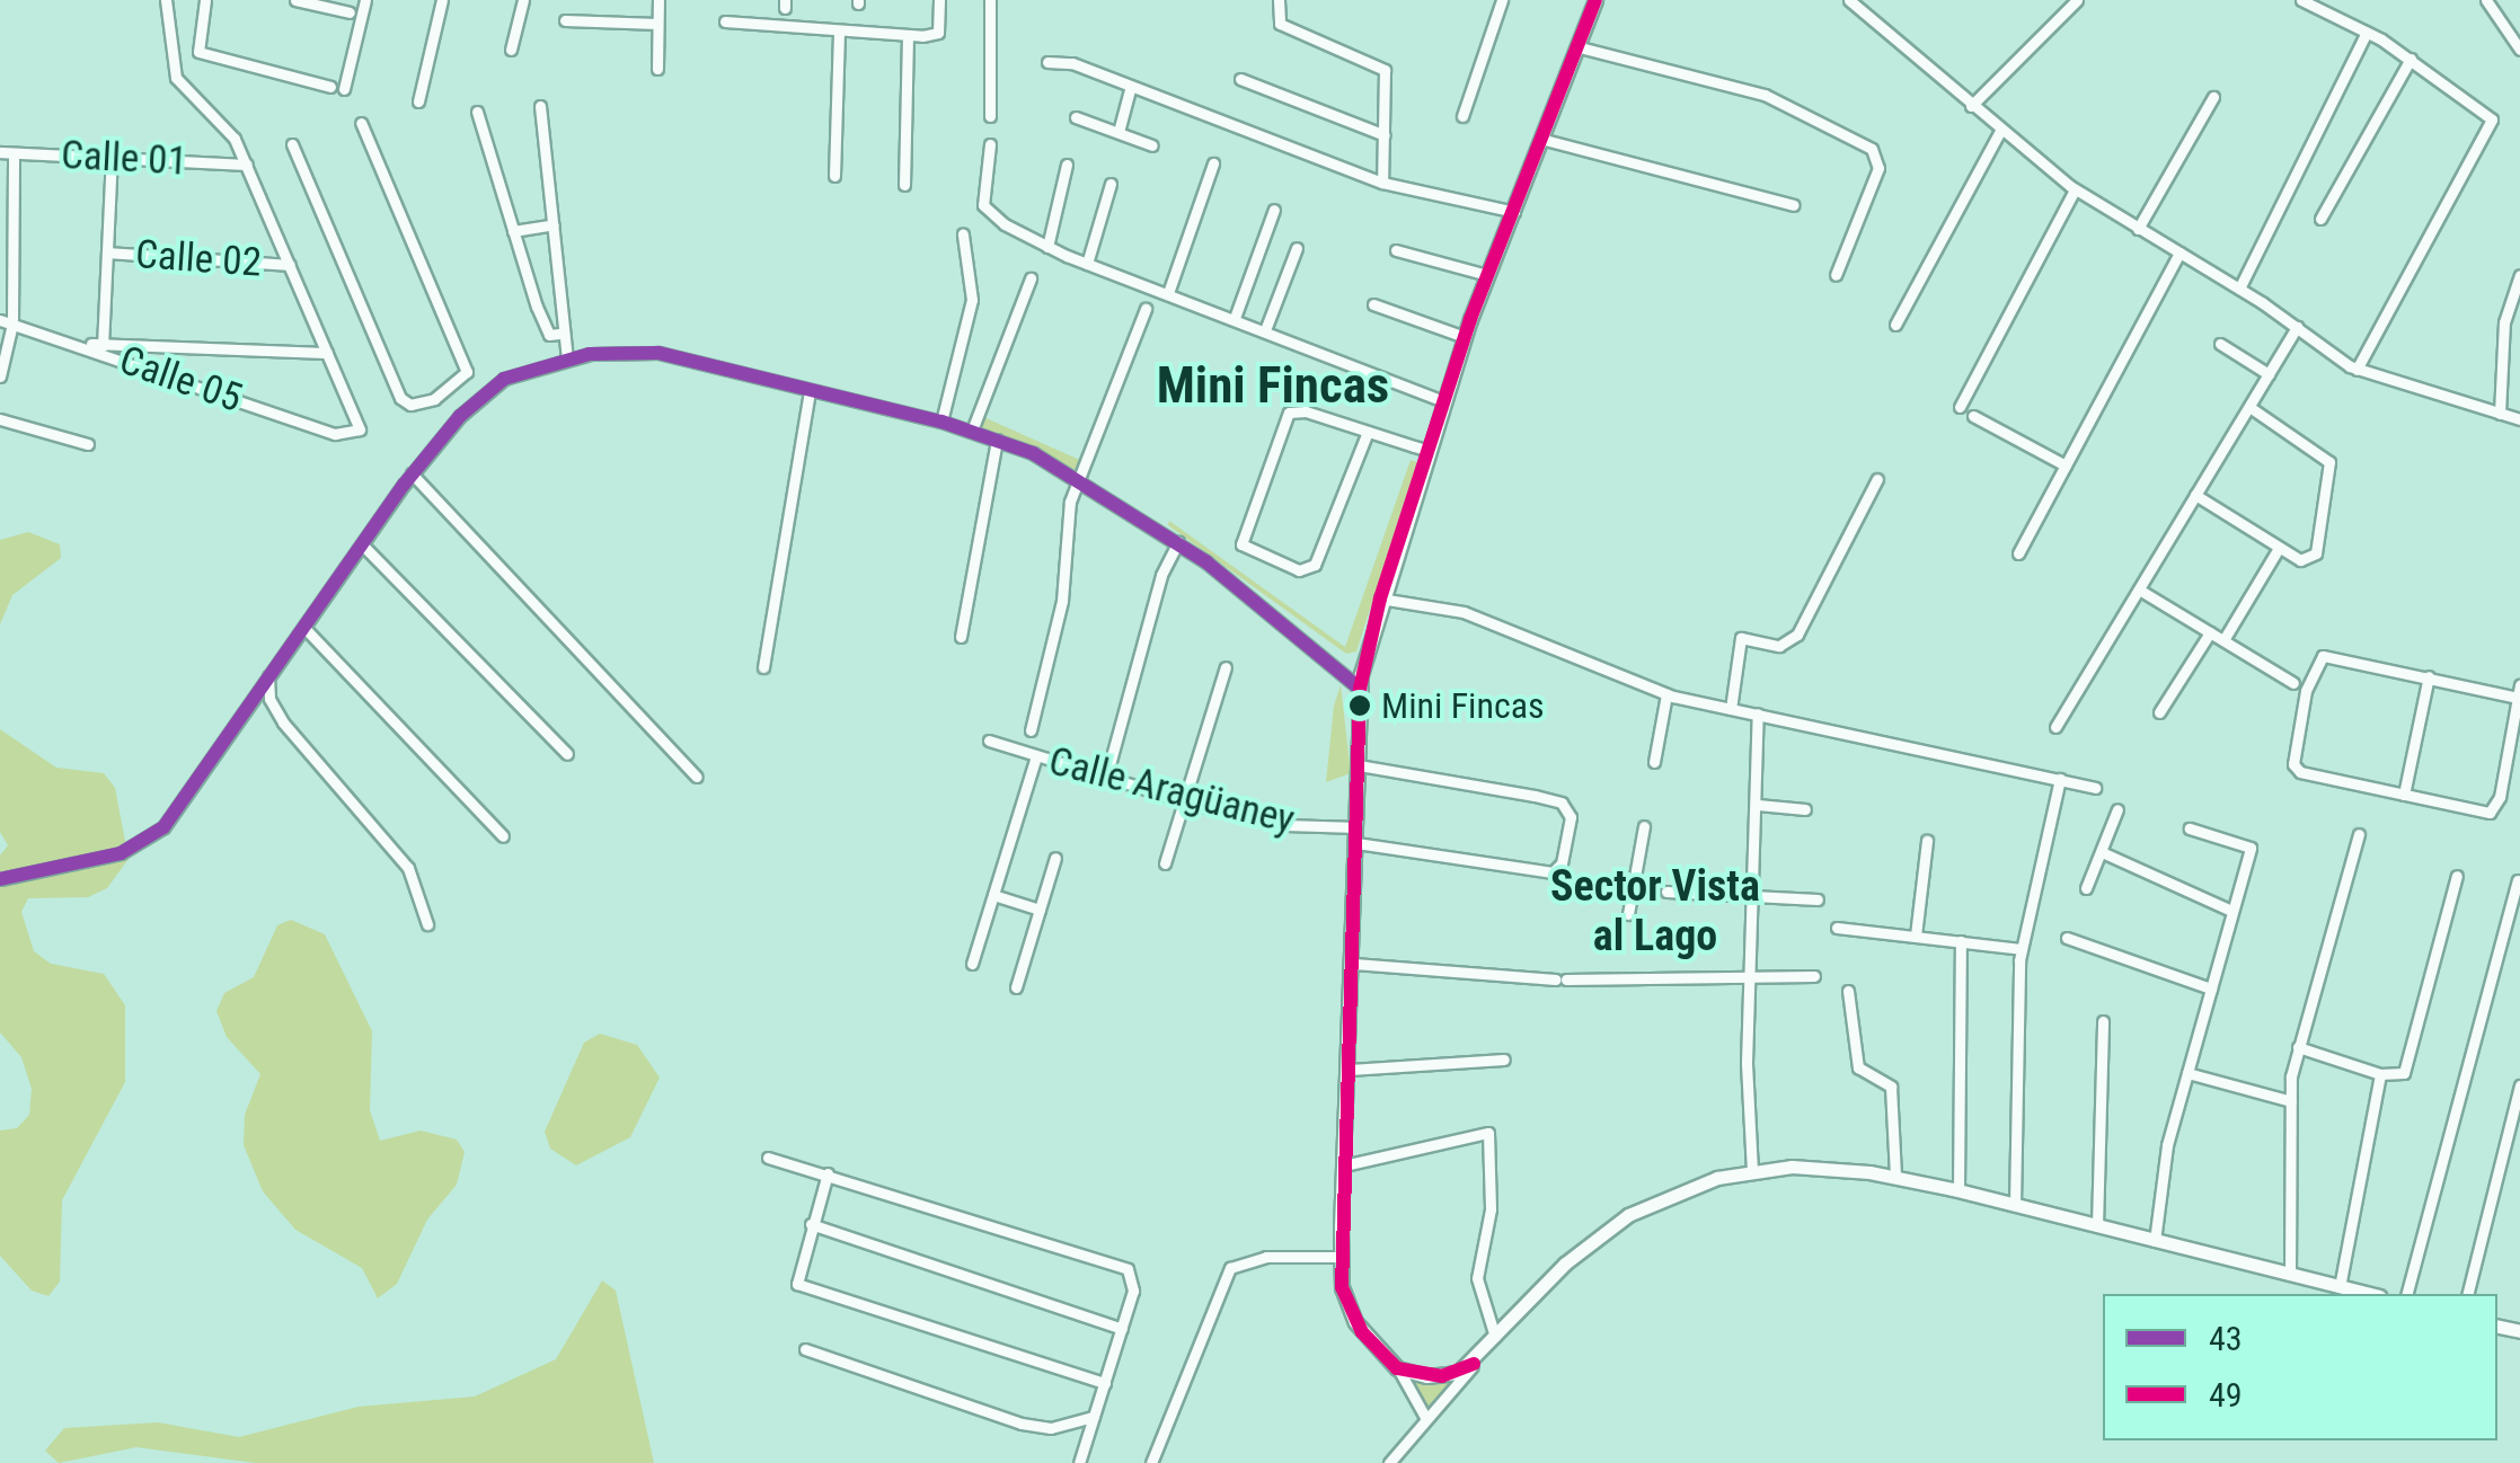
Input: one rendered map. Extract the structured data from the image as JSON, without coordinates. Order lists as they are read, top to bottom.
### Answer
{
  "streets": {
    "street": [
      "Calle 01",
      "Calle 02",
      "Calle 05",
      "Calle Aragüaney"
    ]
  },
  "districts": ["Mini Fincas", "Sector Vista al Lago"],
  "places": ["Mini Fincas"],
  "lines": ["transit line 49", "transit line 43"],
  "legend": ["43", "49"]
}
